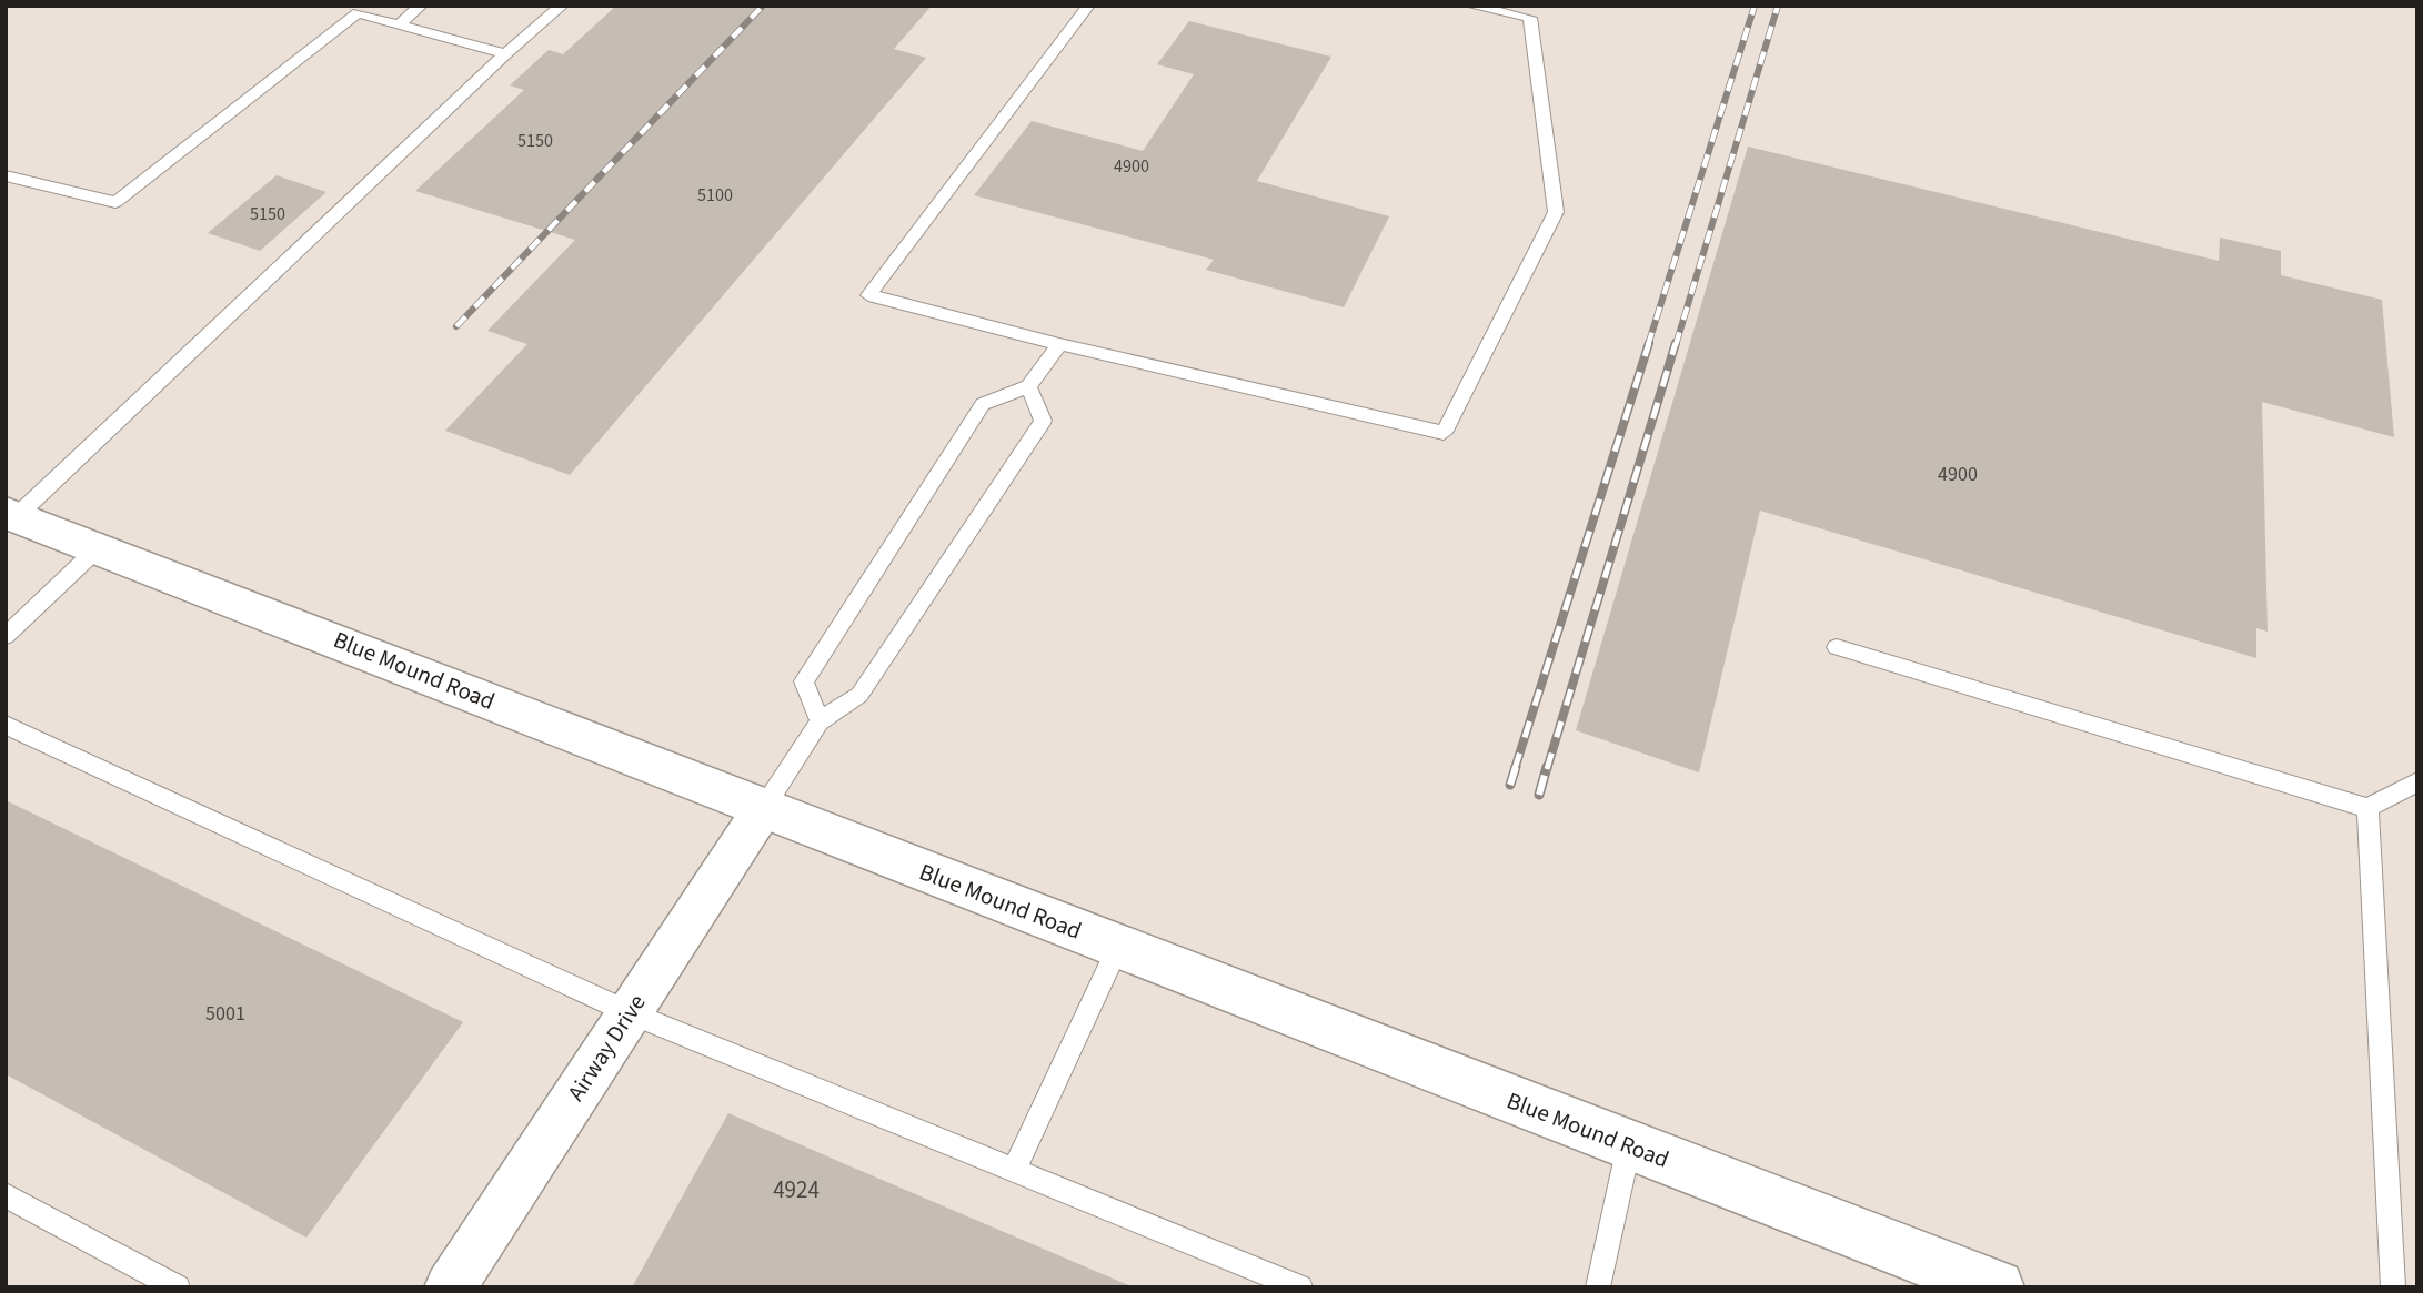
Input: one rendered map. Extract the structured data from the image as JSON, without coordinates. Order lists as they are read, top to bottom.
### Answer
{
  "streets": {
    "main road": ["Blue Mound Road"],
    "street": ["Airway Drive"]
  },
  "crossings": [
    ["Blue Mound Road", "Airway Drive"]
  ],
  "house_numbers": [
    "5150",
    "4900",
    "5100",
    "5150",
    "4900",
    "5001",
    "4924"
  ]
}
